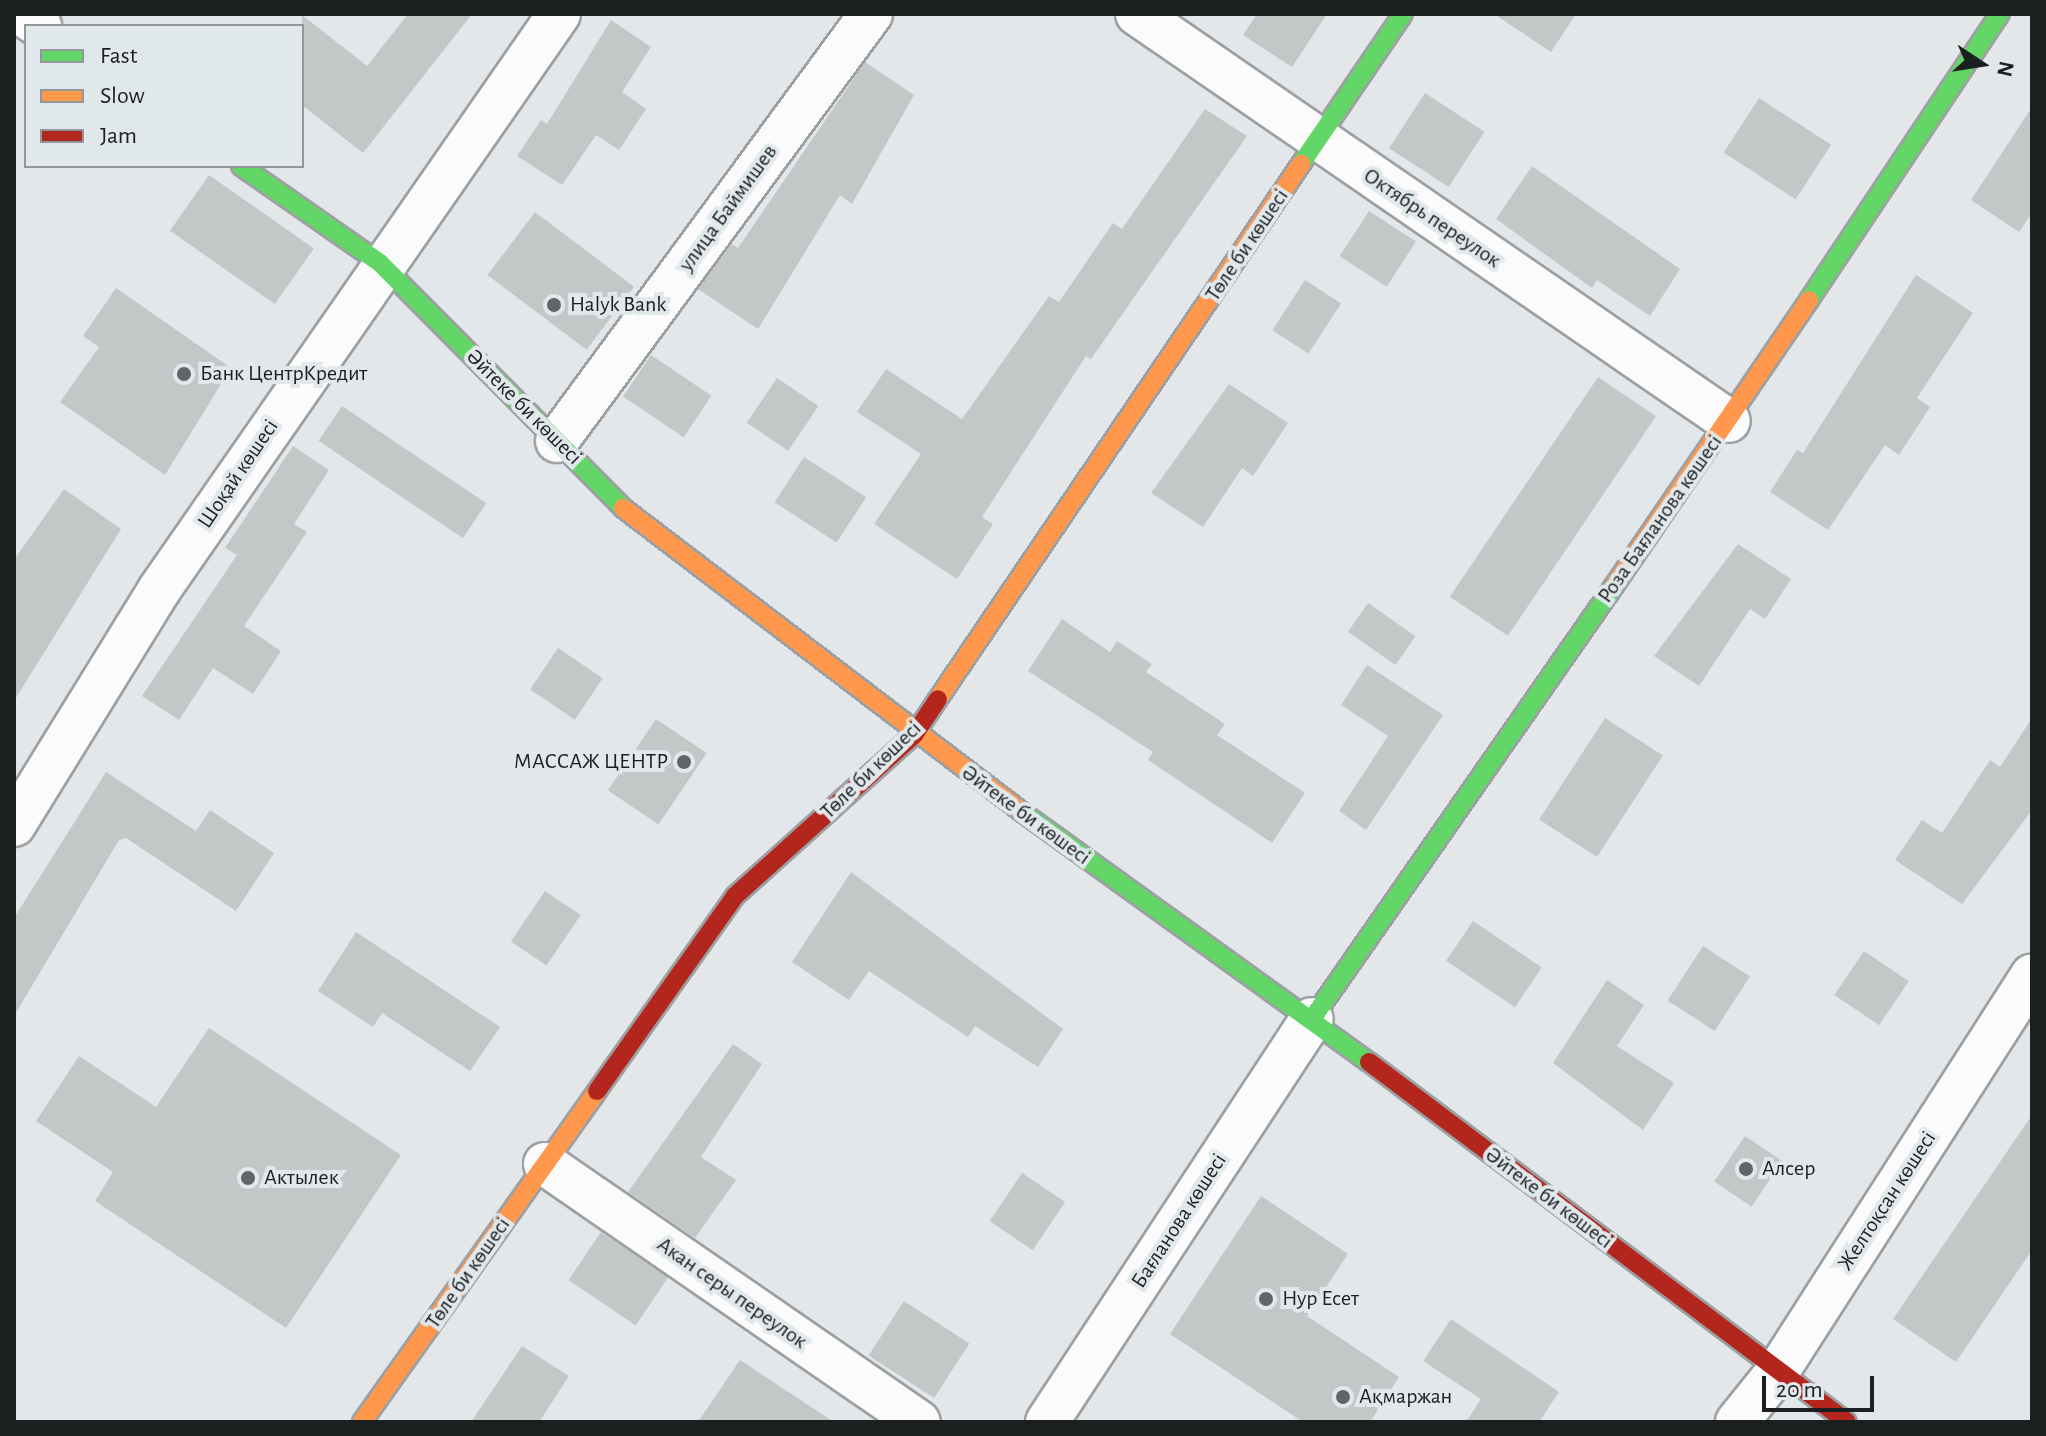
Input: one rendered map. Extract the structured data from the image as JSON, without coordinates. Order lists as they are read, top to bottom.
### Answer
{
  "streets": {
    "street": [
      "улица Баймишев",
      "Октябрь переулок",
      "Төле би көшесі",
      "Әйтеке би көшесі",
      "Шоқай көшесі",
      "Роза Бағланова көшесі",
      "Желтоқсан көшесі",
      "Бағланова көшесі",
      "Акан серы переулок"
    ]
  },
  "crossings": [
    ["улица Баймишев", "Әйтеке би көшесі"],
    ["Октябрь переулок", "Төле би көшесі"],
    ["Октябрь переулок", "Роза Бағланова көшесі"],
    ["Төле би көшесі", "Әйтеке би көшесі"],
    ["Төле би көшесі", "Акан серы переулок"],
    ["Әйтеке би көшесі", "Шоқай көшесі"],
    ["Әйтеке би көшесі", "Роза Бағланова көшесі"],
    ["Әйтеке би көшесі", "Желтоқсан көшесі"],
    ["Әйтеке би көшесі", "Бағланова көшесі"],
    ["Роза Бағланова көшесі", "Бағланова көшесі"]
  ],
  "places": [
    "Halyk Bank",
    "Банк ЦентрКредит",
    "МАССАЖ ЦЕНТР",
    "Алсер",
    "Актылек",
    "Нур Есет",
    "Ақмаржан"
  ],
  "legend": ["Fast", "Slow", "Jam"],
  "scale_bar": "20 m",
  "north": "right"
}
